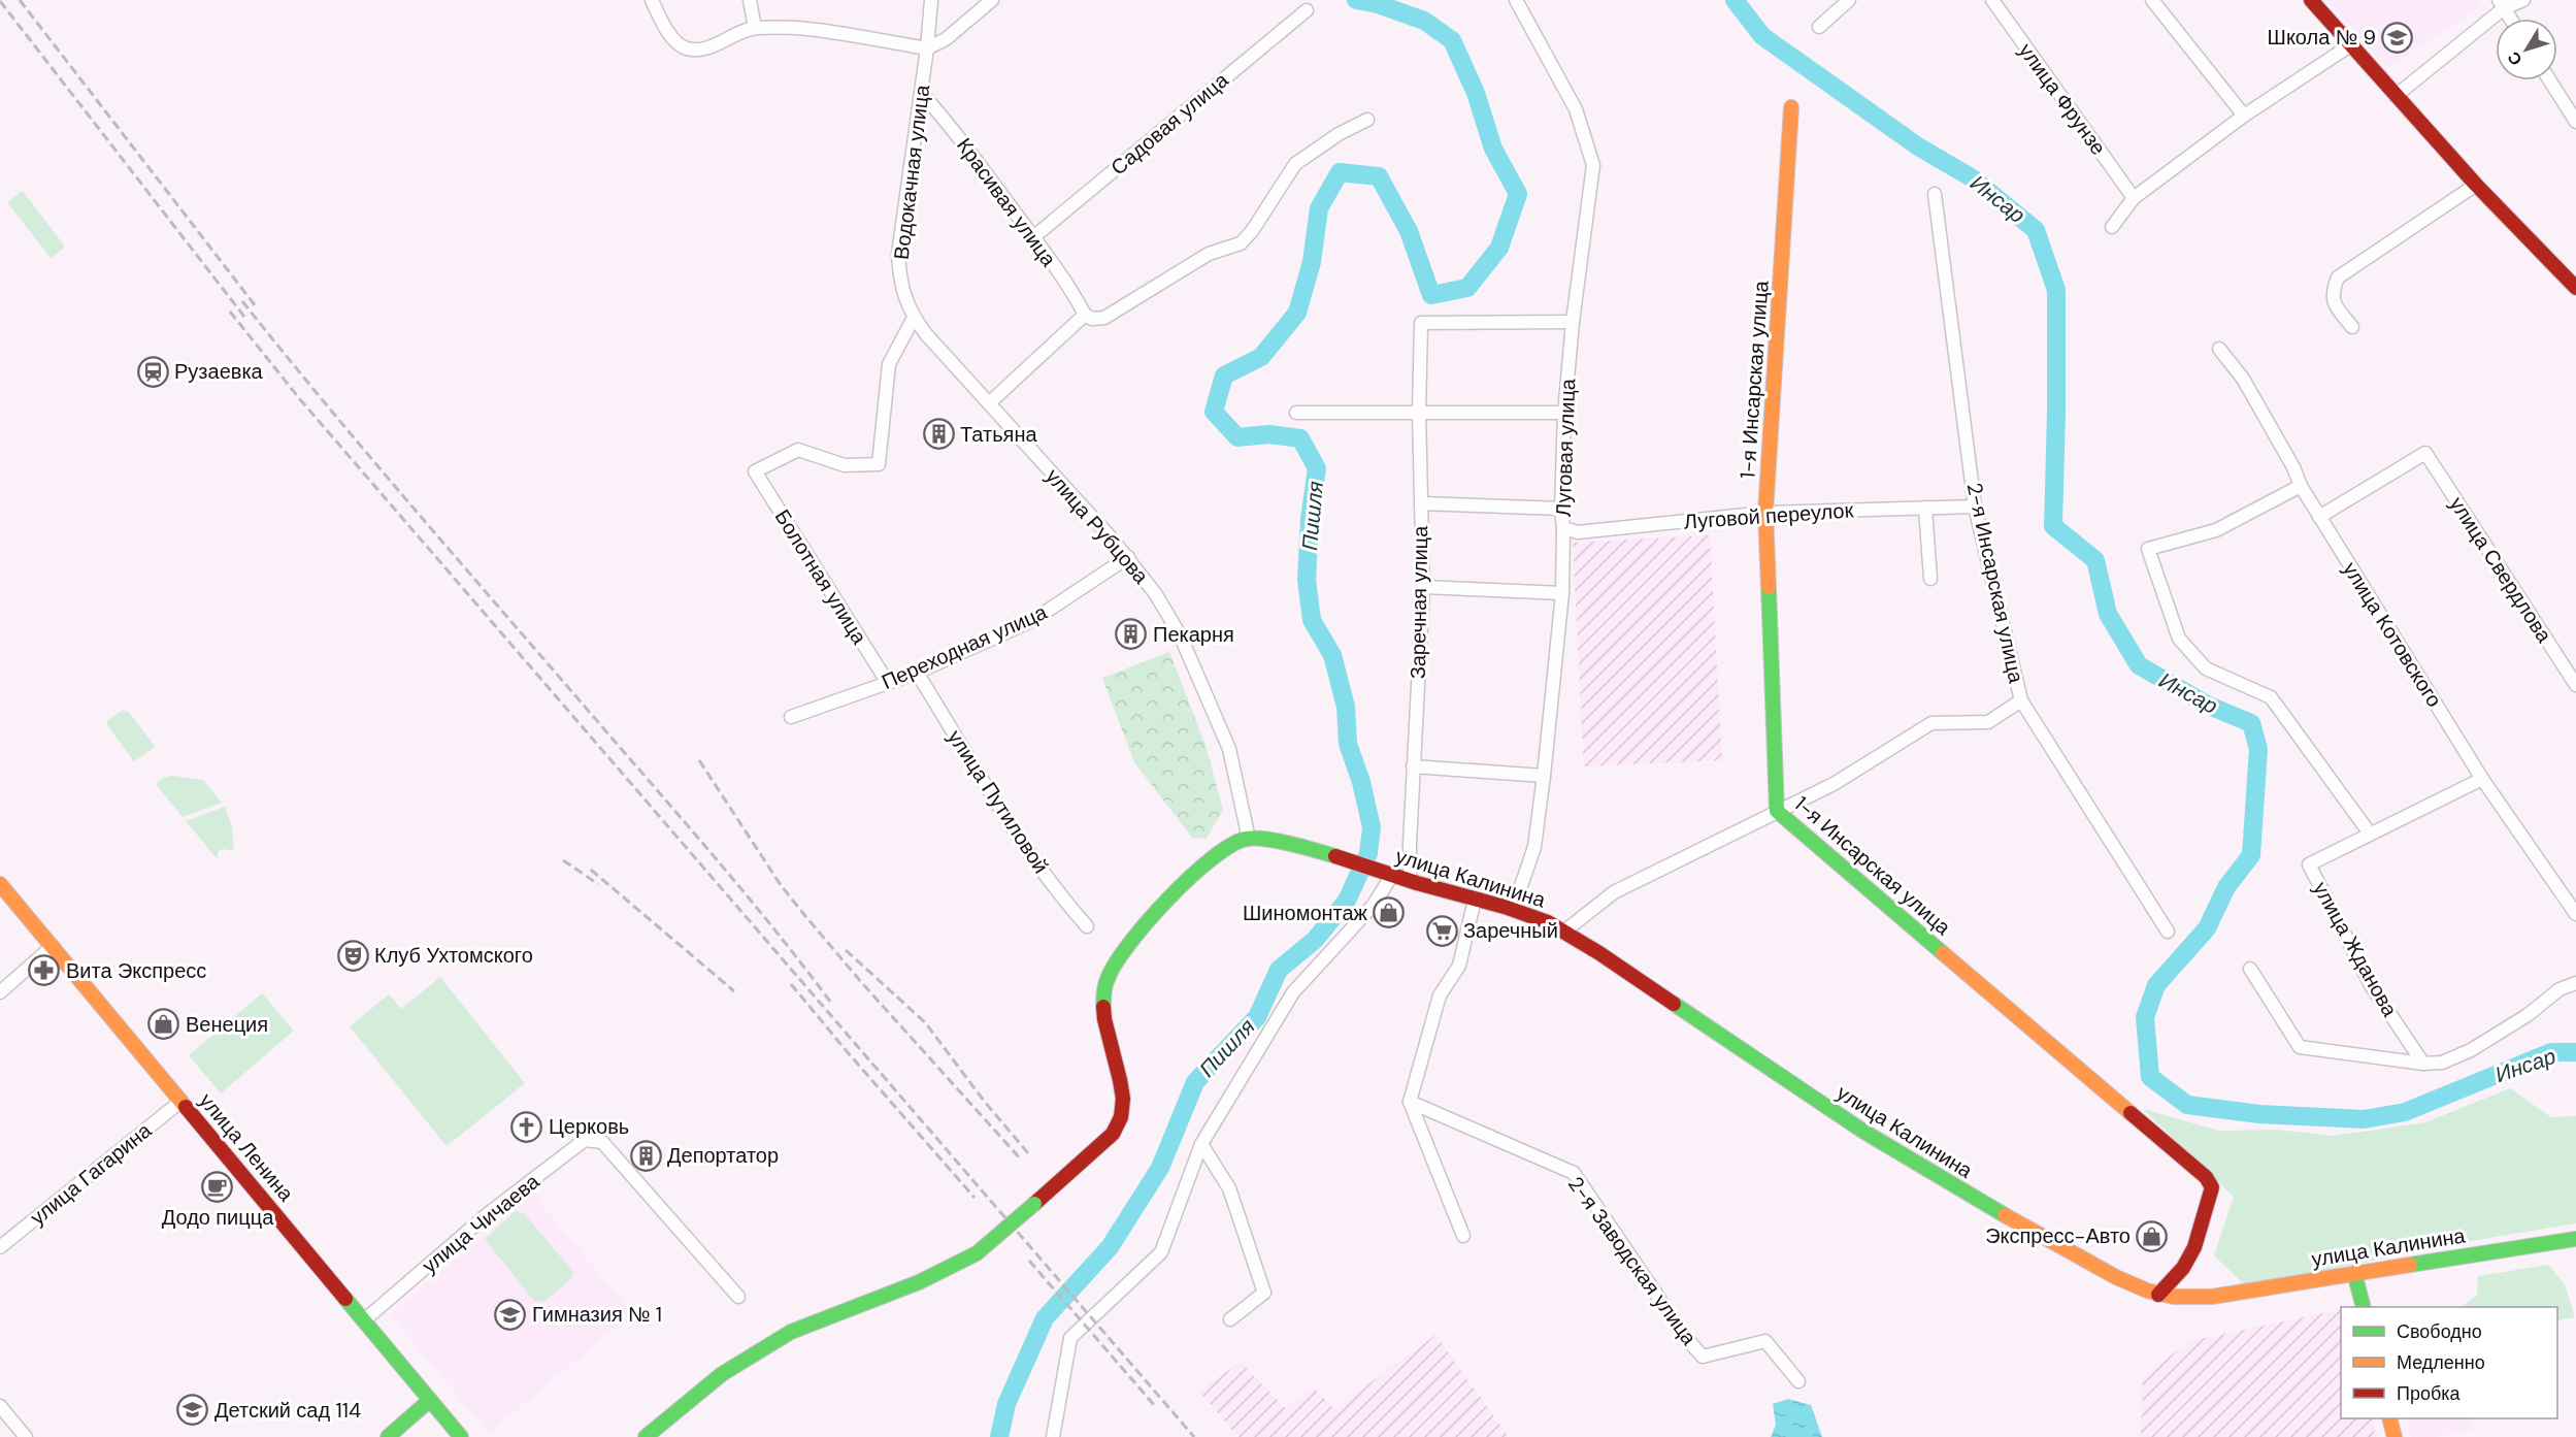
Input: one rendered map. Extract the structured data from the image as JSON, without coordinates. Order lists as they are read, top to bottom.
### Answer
{
  "streets": {
    "street": [
      "улица Фрунзе",
      "Садовая улица",
      "Водокачная улица",
      "Красивая улица",
      "1-я Инсарская улица",
      "Луговая улица",
      "Луговой переулок",
      "улица Рубцова",
      "улица Свердлова",
      "Болотная улица",
      "2-я Инсарская улица",
      "Заречная улица",
      "улица Котовского",
      "Переходная улица",
      "улица Путиловой",
      "улица Калинина",
      "улица Жданова",
      "улица Ленина",
      "улица Гагарина",
      "улица Чичаева",
      "2-я Заводская улица"
    ]
  },
  "crossings": [
    ["Садовая улица", "Красивая улица"],
    ["Водокачная улица", "Красивая улица"],
    ["Водокачная улица", "улица Рубцова"],
    ["Водокачная улица", "Болотная улица"],
    ["1-я Инсарская улица", "Луговой переулок"],
    ["1-я Инсарская улица", "улица Калинина"],
    ["Луговая улица", "Луговой переулок"],
    ["Луговая улица", "Заречная улица"],
    ["Луговая улица", "улица Калинина"],
    ["Луговой переулок", "2-я Инсарская улица"],
    ["улица Рубцова", "Болотная улица"],
    ["улица Рубцова", "Переходная улица"],
    ["улица Рубцова", "улица Калинина"],
    ["улица Свердлова", "улица Котовского"],
    ["Болотная улица", "Переходная улица"],
    ["Заречная улица", "улица Калинина"],
    ["Переходная улица", "улица Путиловой"],
    ["улица Ленина", "улица Гагарина"],
    ["улица Ленина", "улица Чичаева"]
  ],
  "water": ["Инсар", "Пишля"],
  "places": {
    "school or university": ["Школа № 9", "Гимназия № 1", "Детский сад 114"],
    "station": ["Рузаевка"],
    "building": ["Татьяна", "Пекарня", "Депортатор"],
    "shop": ["Шиномонтаж", "Венеция", "Экспресс-Авто"],
    "supermarket": ["Заречный"],
    "theatre": ["Клуб Ухтомского"],
    "pharmacy": ["Вита Экспресс"],
    "church": ["Церковь"],
    "cafe": ["Додо пицца"]
  },
  "legend": ["Свободно", "Медленно", "Пробка"],
  "north": "bottom left"
}
